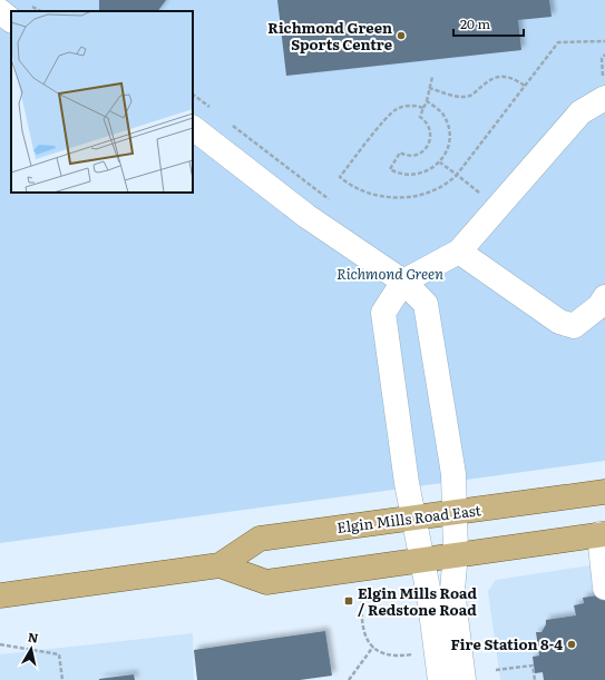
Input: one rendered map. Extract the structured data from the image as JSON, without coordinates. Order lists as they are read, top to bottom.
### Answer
{
  "streets": {
    "main road": ["Elgin Mills Road East"]
  },
  "parks": ["Richmond Green"],
  "places": {
    "other": ["Richmond Green Sports Centre", "Fire Station 8-4"],
    "transit": ["Elgin Mills Road / Redstone Road"]
  },
  "scale_bar": "20 m",
  "north": "top"
}
